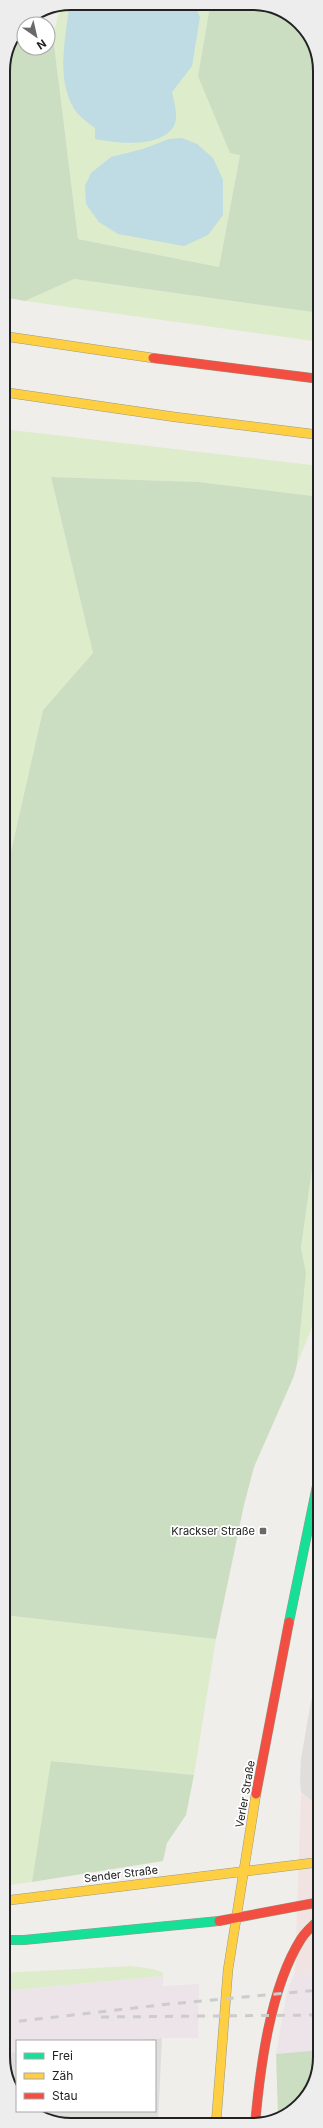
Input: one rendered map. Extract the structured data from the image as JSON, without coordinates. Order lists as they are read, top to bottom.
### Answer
{
  "streets": {
    "main road": ["Verler Straße", "Sender Straße"]
  },
  "crossings": [
    ["Verler Straße", "Sender Straße"]
  ],
  "places": {
    "transit": ["Krackser Straße"]
  },
  "legend": ["Frei", "Zäh", "Stau"],
  "north": "bottom right"
}
